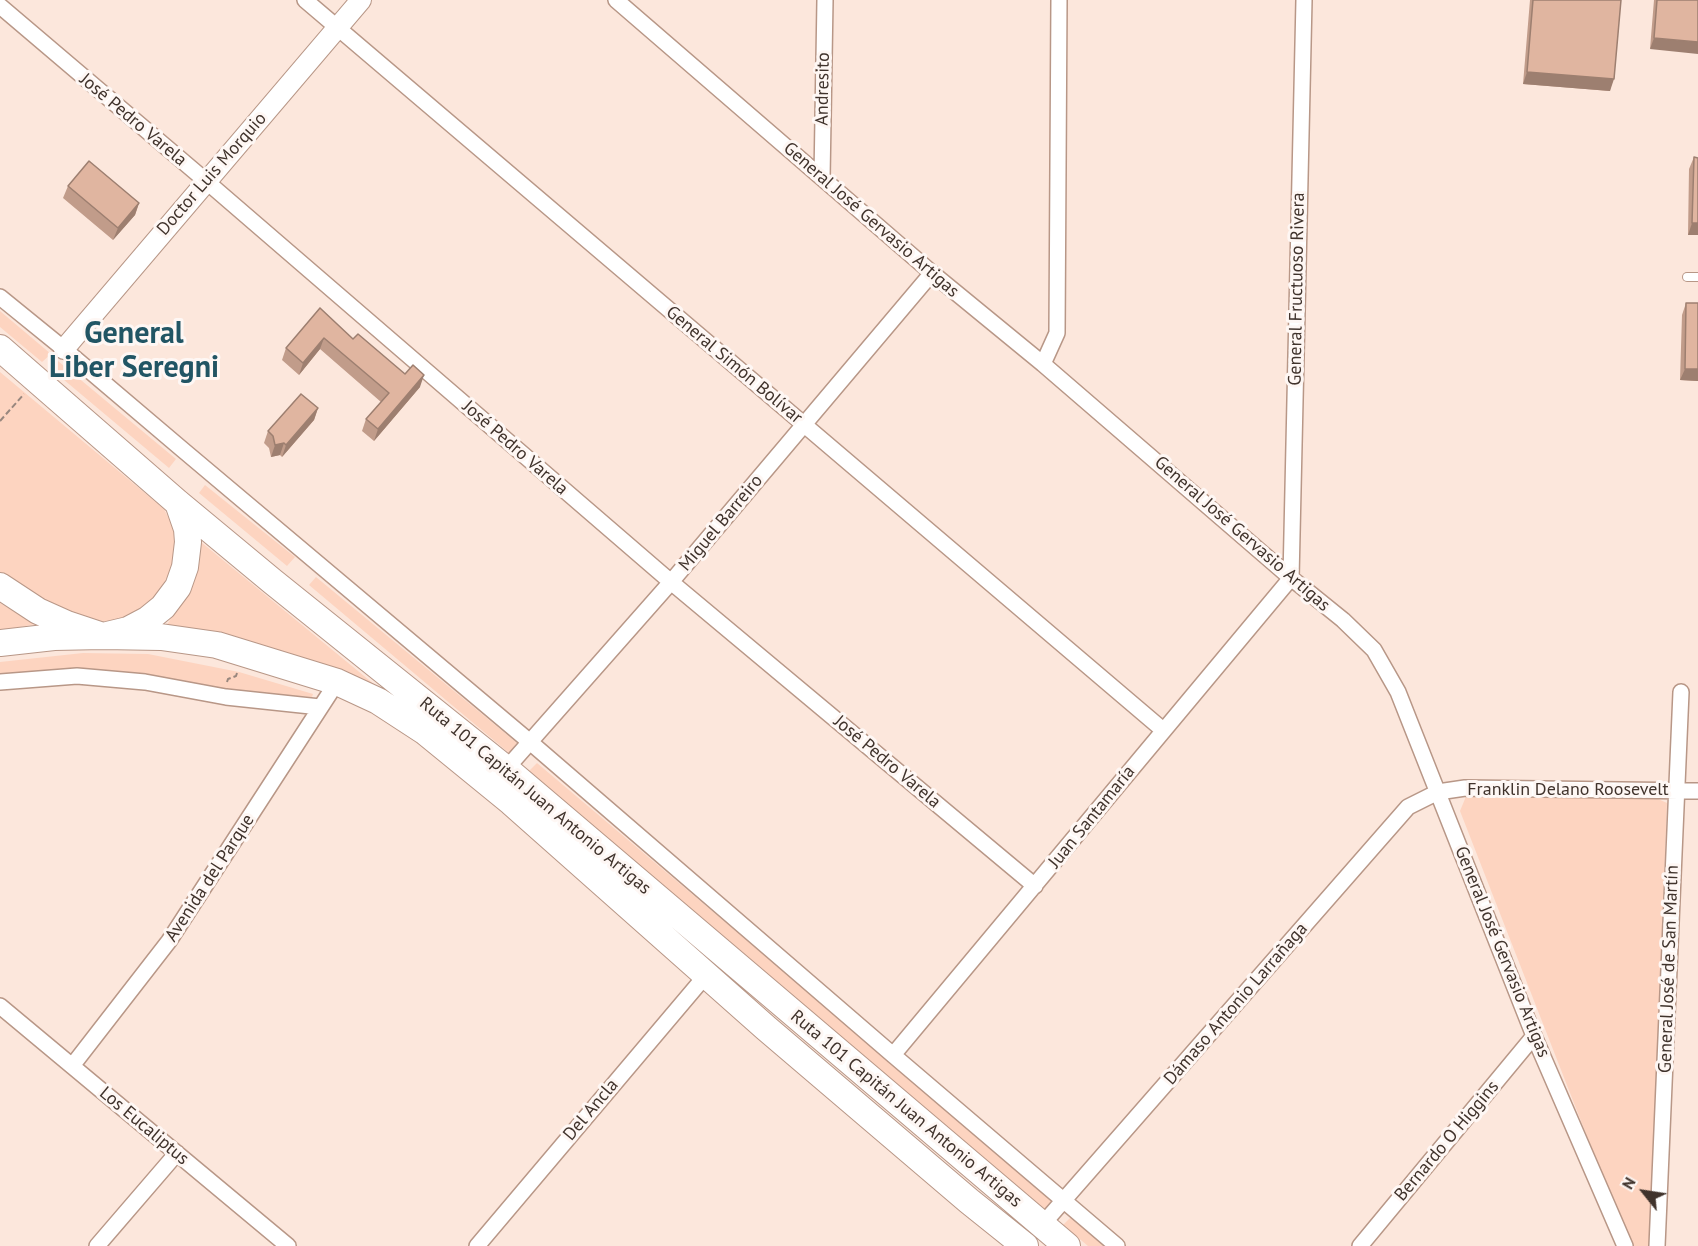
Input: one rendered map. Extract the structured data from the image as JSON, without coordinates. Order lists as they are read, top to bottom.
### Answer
{
  "streets": {
    "highway": ["Ruta 101 Capitán Juan Antonio Artigas"],
    "street": [
      "Andresito",
      "José Pedro Varela",
      "Doctor Luis Morquio",
      "General José Gervasio Artigas",
      "General Fructuoso Rivera",
      "General Simón Bolívar",
      "Miguel Barreiro",
      "Franklin Delano Roosevelt",
      "Juan Santamaría",
      "Avenida del Parque",
      "General José de San Martín",
      "Dámaso Antonio Larrañaga",
      "Del Ancla",
      "Los Eucaliptus",
      "Bernardo O Higgins"
    ]
  },
  "crossings": [
    ["Andresito", "General José Gervasio Artigas"],
    ["José Pedro Varela", "Doctor Luis Morquio"],
    ["José Pedro Varela", "Miguel Barreiro"],
    ["José Pedro Varela", "Juan Santamaría"],
    ["Doctor Luis Morquio", "General Simón Bolívar"],
    ["General José Gervasio Artigas", "General Fructuoso Rivera"],
    ["General José Gervasio Artigas", "Miguel Barreiro"],
    ["General José Gervasio Artigas", "Franklin Delano Roosevelt"],
    ["General José Gervasio Artigas", "Juan Santamaría"],
    ["General José Gervasio Artigas", "Dámaso Antonio Larrañaga"],
    ["General José Gervasio Artigas", "Bernardo O Higgins"],
    ["General Fructuoso Rivera", "Juan Santamaría"],
    ["General Simón Bolívar", "Miguel Barreiro"],
    ["General Simón Bolívar", "Juan Santamaría"],
    ["Miguel Barreiro", "Ruta 101 Capitán Juan Antonio Artigas"],
    ["Franklin Delano Roosevelt", "General José de San Martín"],
    ["Franklin Delano Roosevelt", "Dámaso Antonio Larrañaga"],
    ["Ruta 101 Capitán Juan Antonio Artigas", "Avenida del Parque"],
    ["Ruta 101 Capitán Juan Antonio Artigas", "Dámaso Antonio Larrañaga"],
    ["Ruta 101 Capitán Juan Antonio Artigas", "Del Ancla"],
    ["Avenida del Parque", "Los Eucaliptus"]
  ],
  "districts": ["General Liber Seregni"],
  "north": "top left"
}
